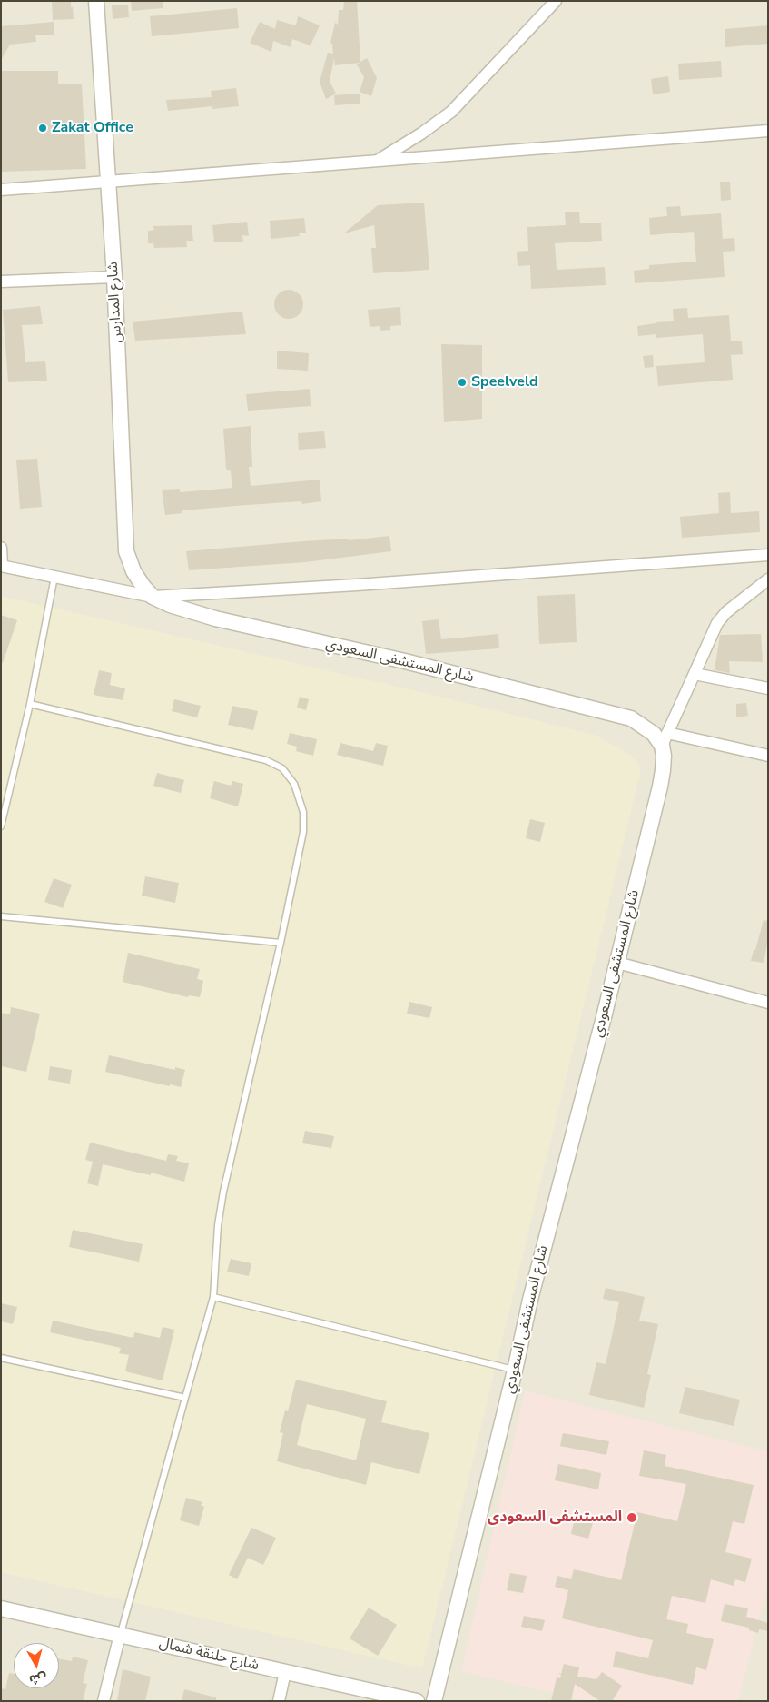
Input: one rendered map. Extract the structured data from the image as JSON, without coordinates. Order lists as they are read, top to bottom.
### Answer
{
  "streets": {
    "street": ["شارع المدارس", "شارع المستشفى السعودي", "شارع حلنقة شمال"]
  },
  "crossings": [
    ["شارع المدارس", "شارع المستشفى السعودي"]
  ],
  "places": ["Zakat Office", "Speelveld", "المستشفى السعودى"],
  "north": "bottom"
}
